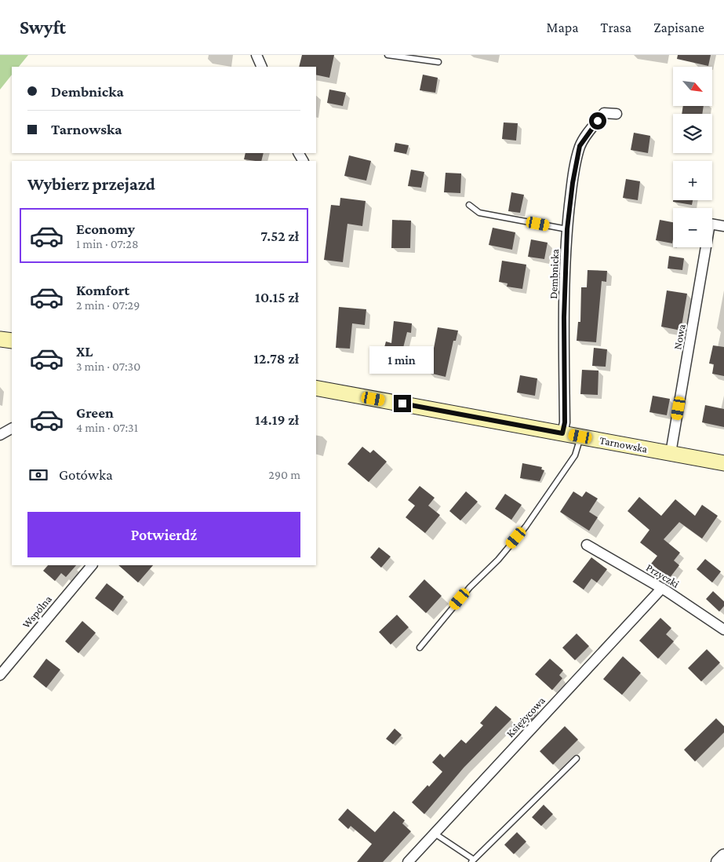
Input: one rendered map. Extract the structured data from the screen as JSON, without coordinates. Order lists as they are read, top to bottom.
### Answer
{
  "streets": {
    "main road": ["Tarnowska"],
    "street": [
      "Dembnicka",
      "Nowa",
      "Przyczki",
      "Wspólna",
      "Księżycowa"
    ]
  },
  "crossings": [
    ["Dembnicka", "Tarnowska"],
    ["Nowa", "Tarnowska"],
    ["Przyczki", "Księżycowa"]
  ],
  "north": "bottom right",
  "page": {
    "header": "Swyft",
    "nav": ["Mapa", "Trasa", "Zapisane"],
    "map_buttons": ["+", "−"],
    "banner": ["Dembnicka", "Tarnowska"],
    "heading": "Wybierz przejazd",
    "list": [
      {
        "name": "Economy",
        "note": "1 min · 07:28",
        "value": "7.52 zł"
      },
      {
        "name": "Komfort",
        "note": "2 min · 07:29",
        "value": "10.15 zł"
      },
      {
        "name": "XL",
        "note": "3 min · 07:30",
        "value": "12.78 zł"
      },
      {
        "name": "Green",
        "note": "4 min · 07:31",
        "value": "14.19 zł"
      }
    ],
    "bubble": "1 min",
    "pay": ["Gotówka", "290 m"],
    "buttons": "Potwierdź"
  }
}
